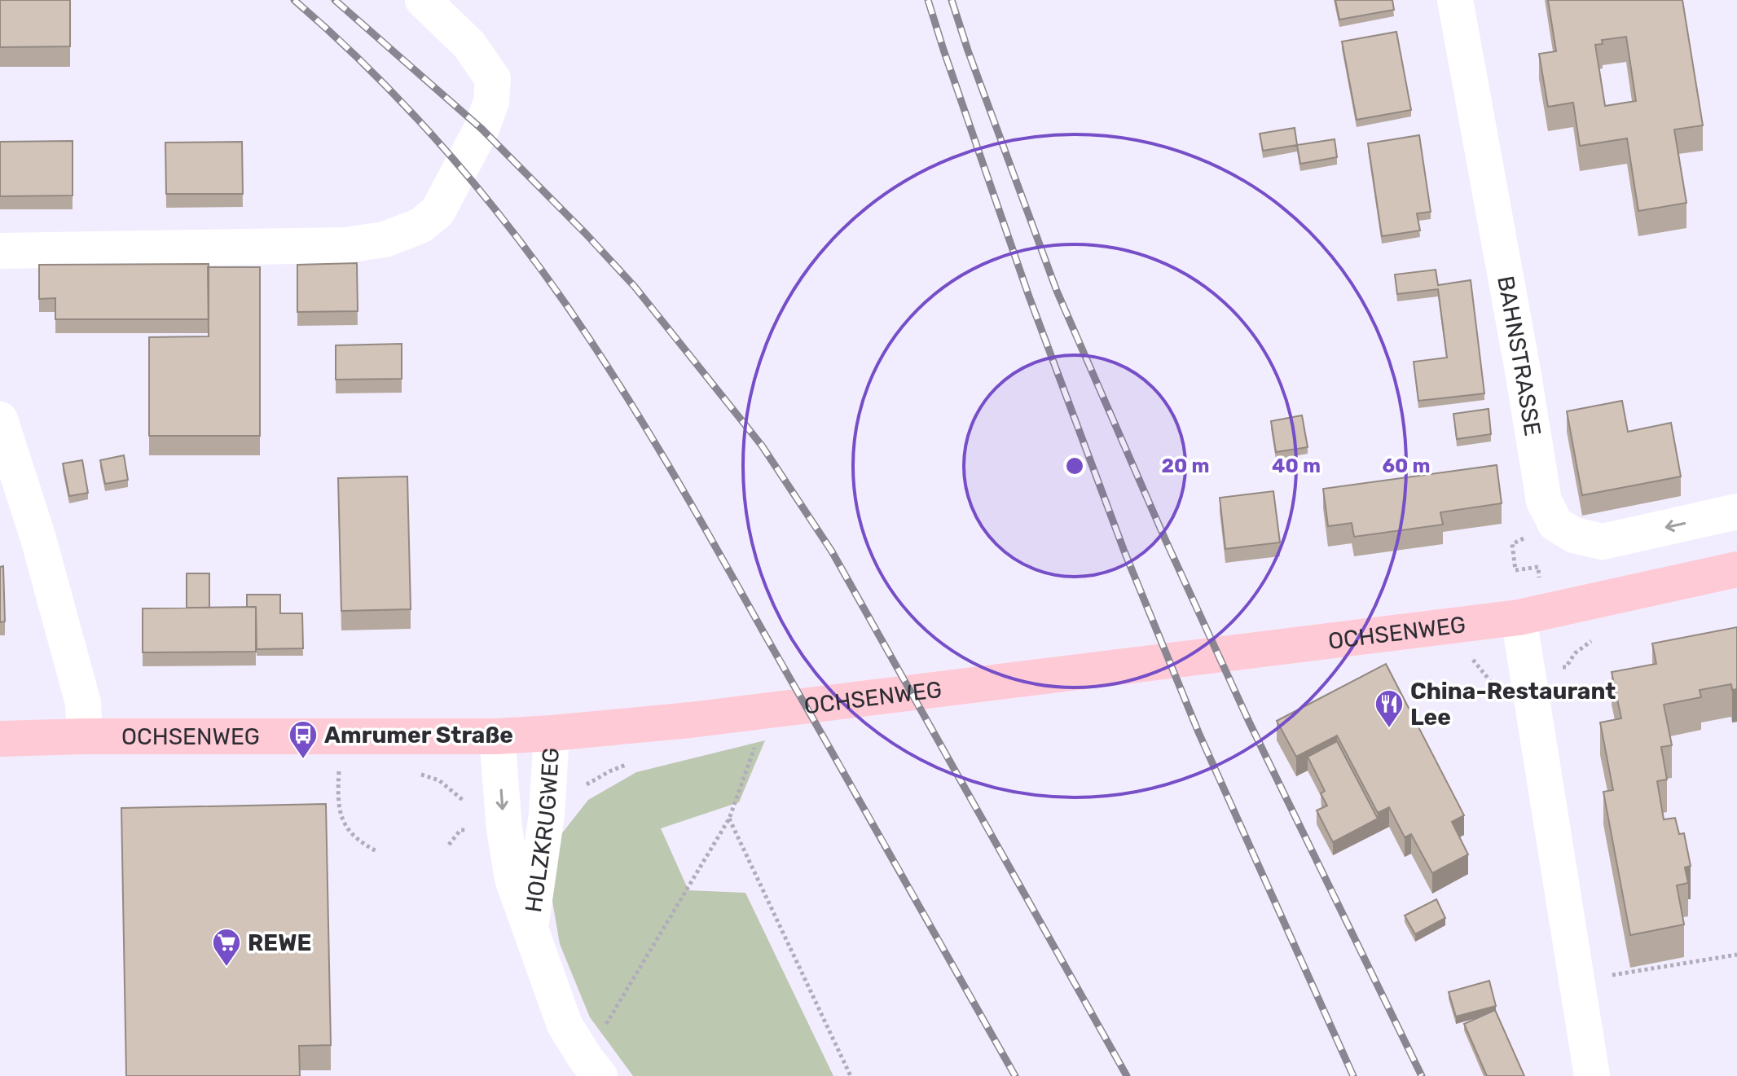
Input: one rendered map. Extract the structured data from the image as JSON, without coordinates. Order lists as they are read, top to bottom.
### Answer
{
  "streets": {
    "main road": ["OCHSENWEG"],
    "street": ["BAHNSTRASSE", "HOLZKRUGWEG"]
  },
  "crossings": [
    ["OCHSENWEG", "HOLZKRUGWEG"]
  ],
  "places": {
    "restaurant": ["China-Restaurant Lee"],
    "bus stop": ["Amrumer Straße"],
    "supermarket": ["REWE"]
  },
  "rings": ["20 m", "40 m", "60 m"]
}
